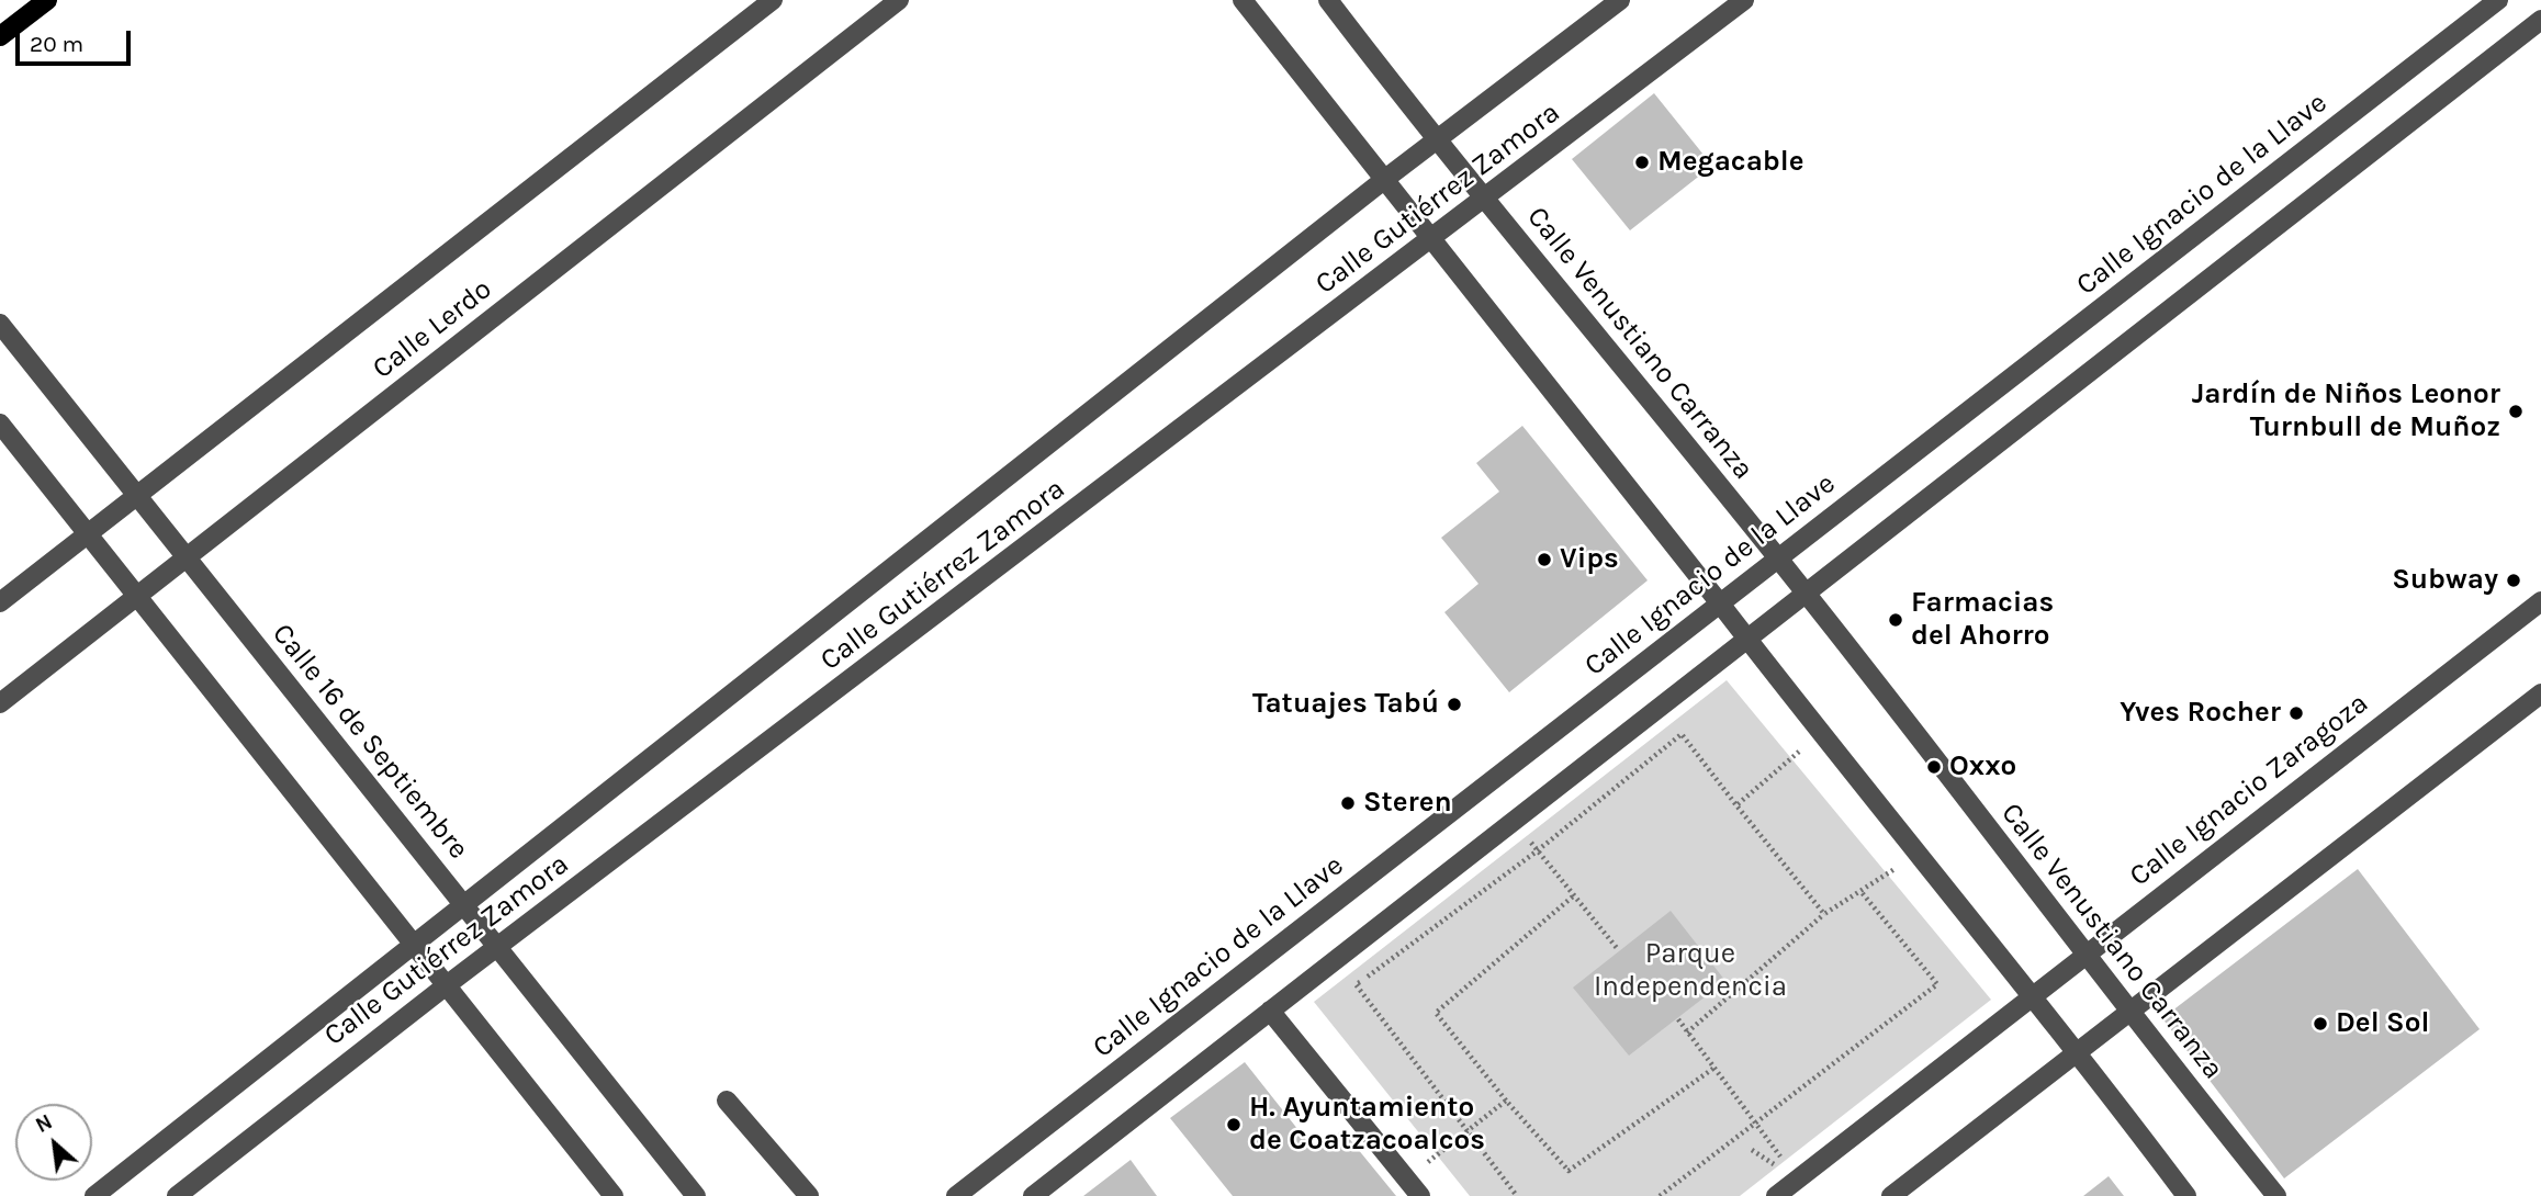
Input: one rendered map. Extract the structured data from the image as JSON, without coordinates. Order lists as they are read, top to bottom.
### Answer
{
  "streets": {
    "street": [
      "Calle Ignacio de la Llave",
      "Calle Gutiérrez Zamora",
      "Calle Lerdo",
      "Calle Venustiano Carranza",
      "Calle 16 de Septiembre",
      "Calle Ignacio Zaragoza"
    ]
  },
  "crossings": [
    ["Calle Ignacio de la Llave", "Calle Venustiano Carranza"],
    ["Calle Gutiérrez Zamora", "Calle Venustiano Carranza"],
    ["Calle Gutiérrez Zamora", "Calle 16 de Septiembre"],
    ["Calle Lerdo", "Calle 16 de Septiembre"],
    ["Calle Venustiano Carranza", "Calle Ignacio Zaragoza"]
  ],
  "parks": ["Parque Independencia"],
  "places": [
    "Megacable",
    "Jardín de Niños Leonor Turnbull de Muñoz",
    "Vips",
    "Subway",
    "Farmacias del Ahorro",
    "Tatuajes Tabú",
    "Yves Rocher",
    "Oxxo",
    "Steren",
    "Del Sol",
    "H. Ayuntamiento de Coatzacoalcos"
  ],
  "scale_bar": "20 m",
  "north": "top left"
}
